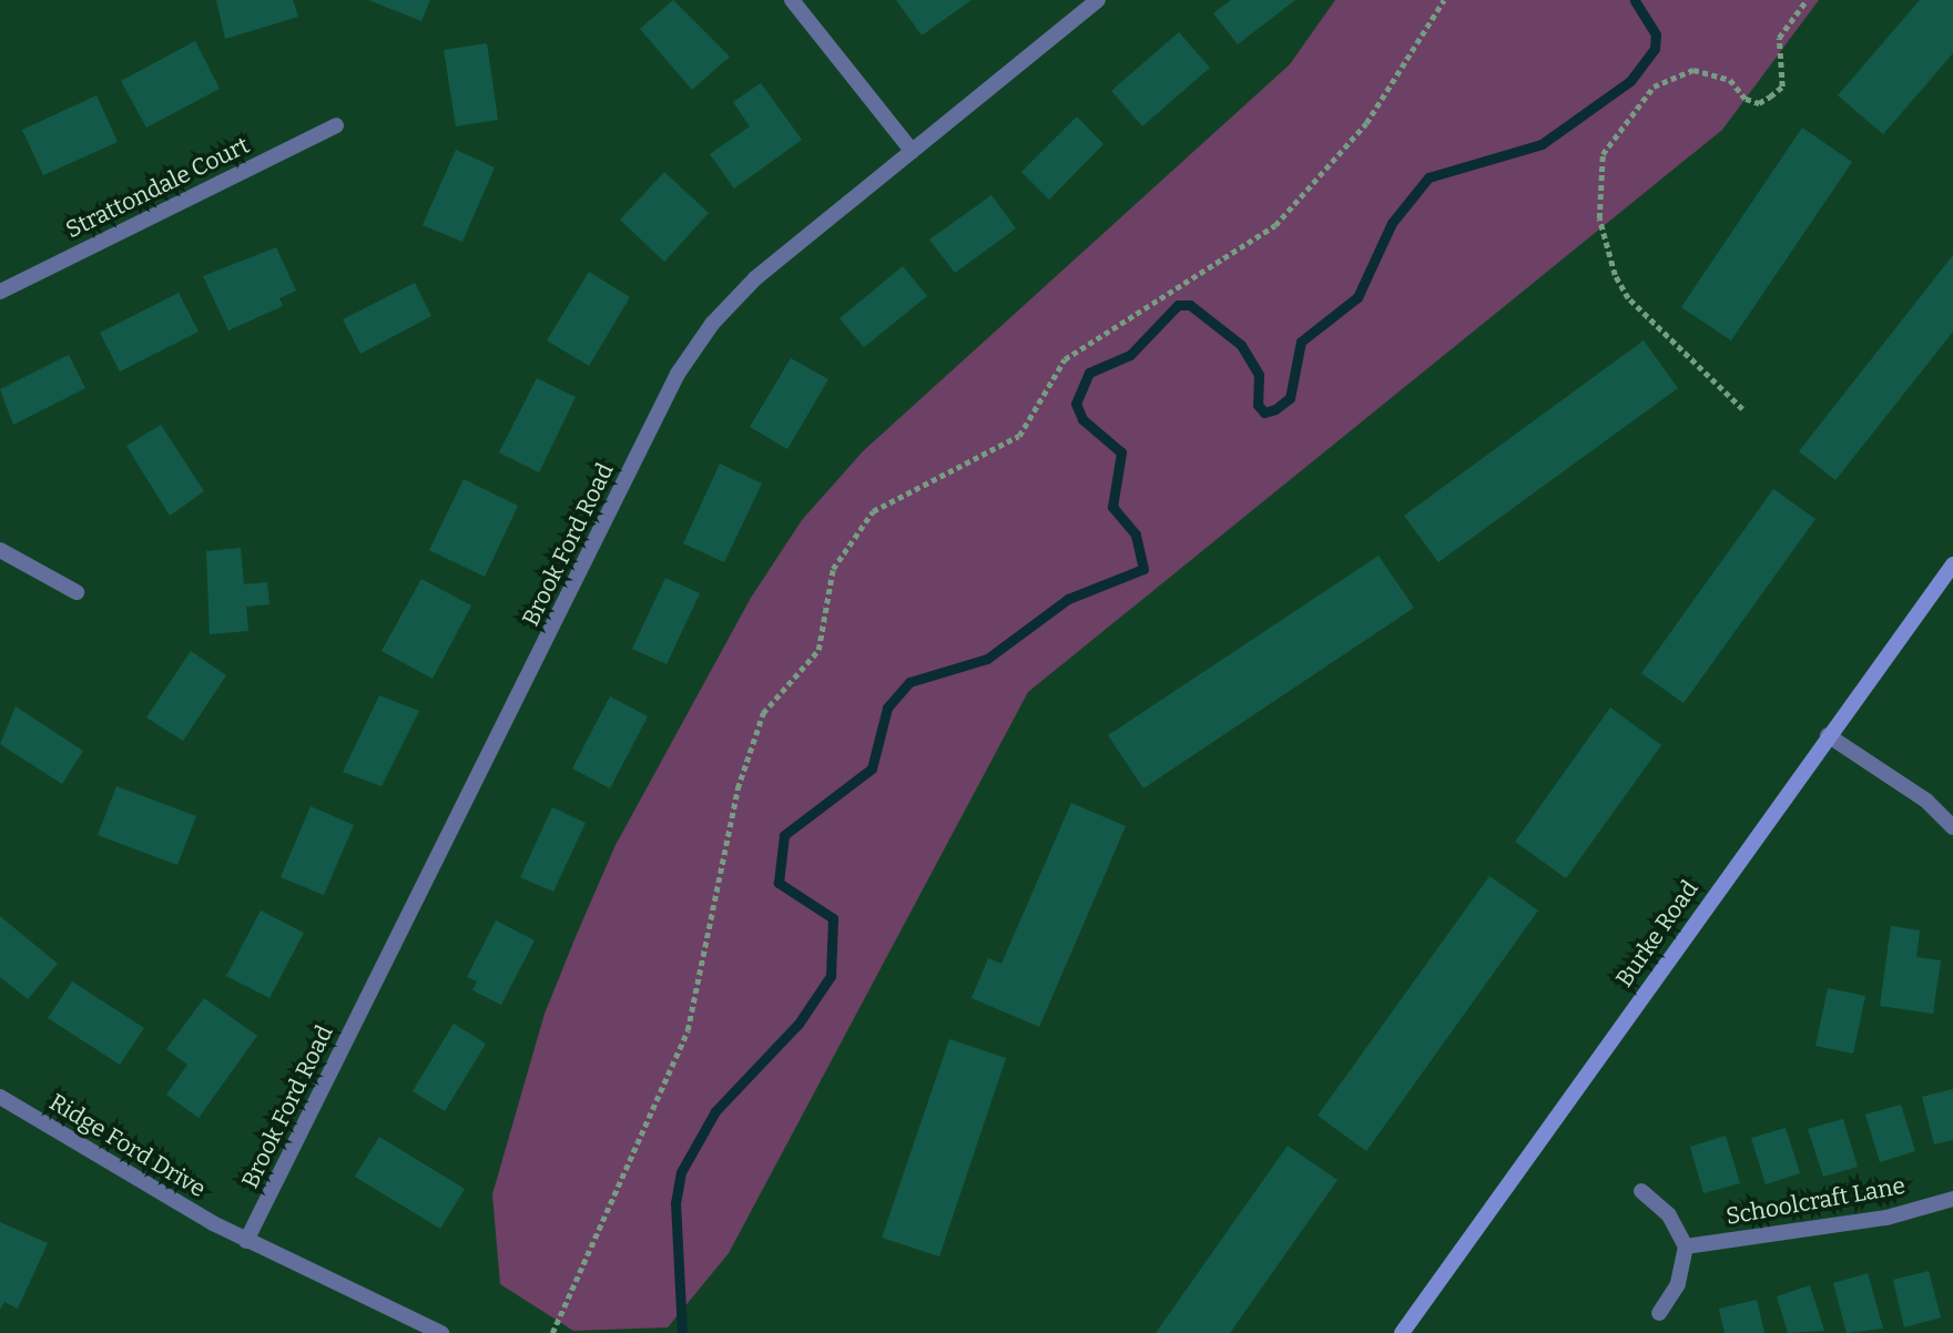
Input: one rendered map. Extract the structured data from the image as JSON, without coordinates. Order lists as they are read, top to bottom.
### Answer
{
  "streets": {
    "street": [
      "Strattondale Court",
      "Brook Ford Road",
      "Burke Road",
      "Ridge Ford Drive",
      "Schoolcraft Lane"
    ]
  },
  "crossings": [
    ["Brook Ford Road", "Ridge Ford Drive"]
  ]
}
